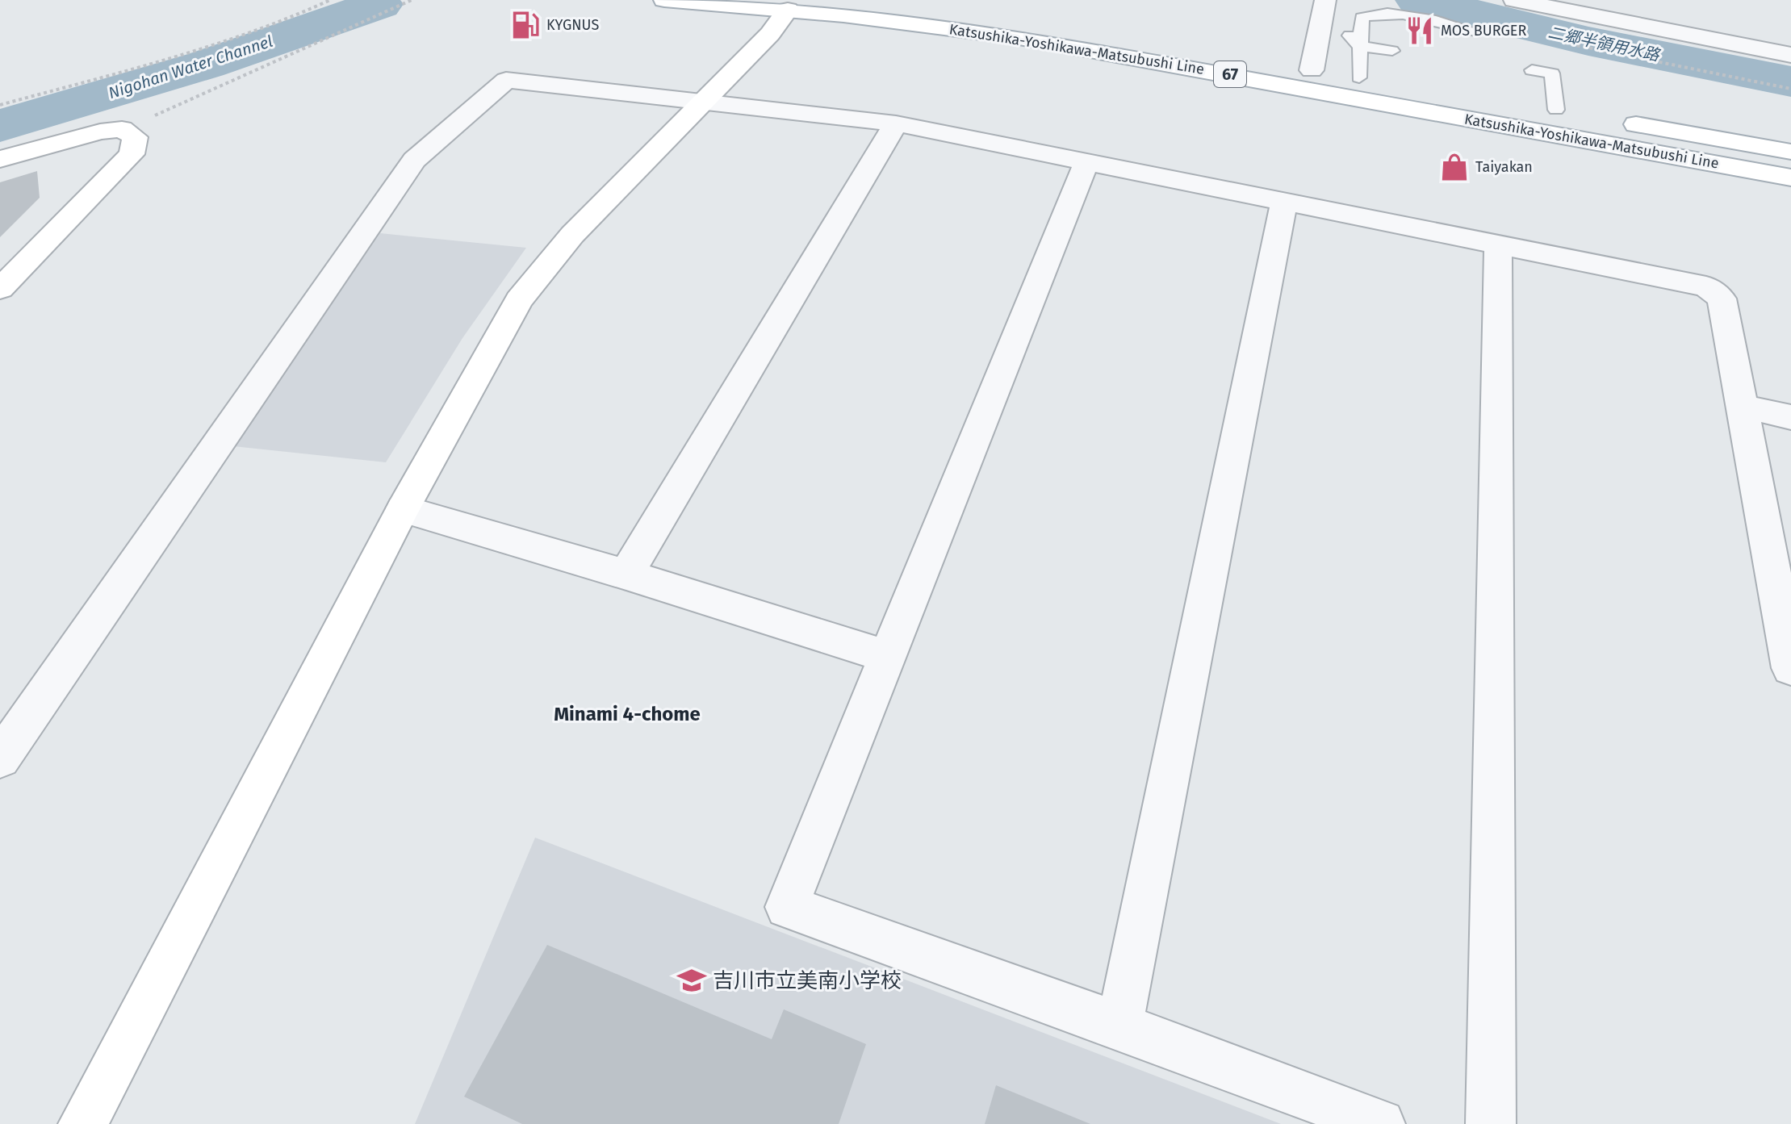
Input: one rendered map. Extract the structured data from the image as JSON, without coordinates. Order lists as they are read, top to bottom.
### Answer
{
  "streets": {
    "main road": ["Katsushika-Yoshikawa-Matsubushi Line", "67"]
  },
  "districts": ["Minami 4-chome"],
  "water": ["二郷半領用水路", "Nigohan Water Channel"],
  "places": {
    "fuel station": ["KYGNUS"],
    "restaurant": ["MOS BURGER"],
    "shop": ["Taiyakan"],
    "school or university": ["吉川市立美南小学校"]
  }
}
